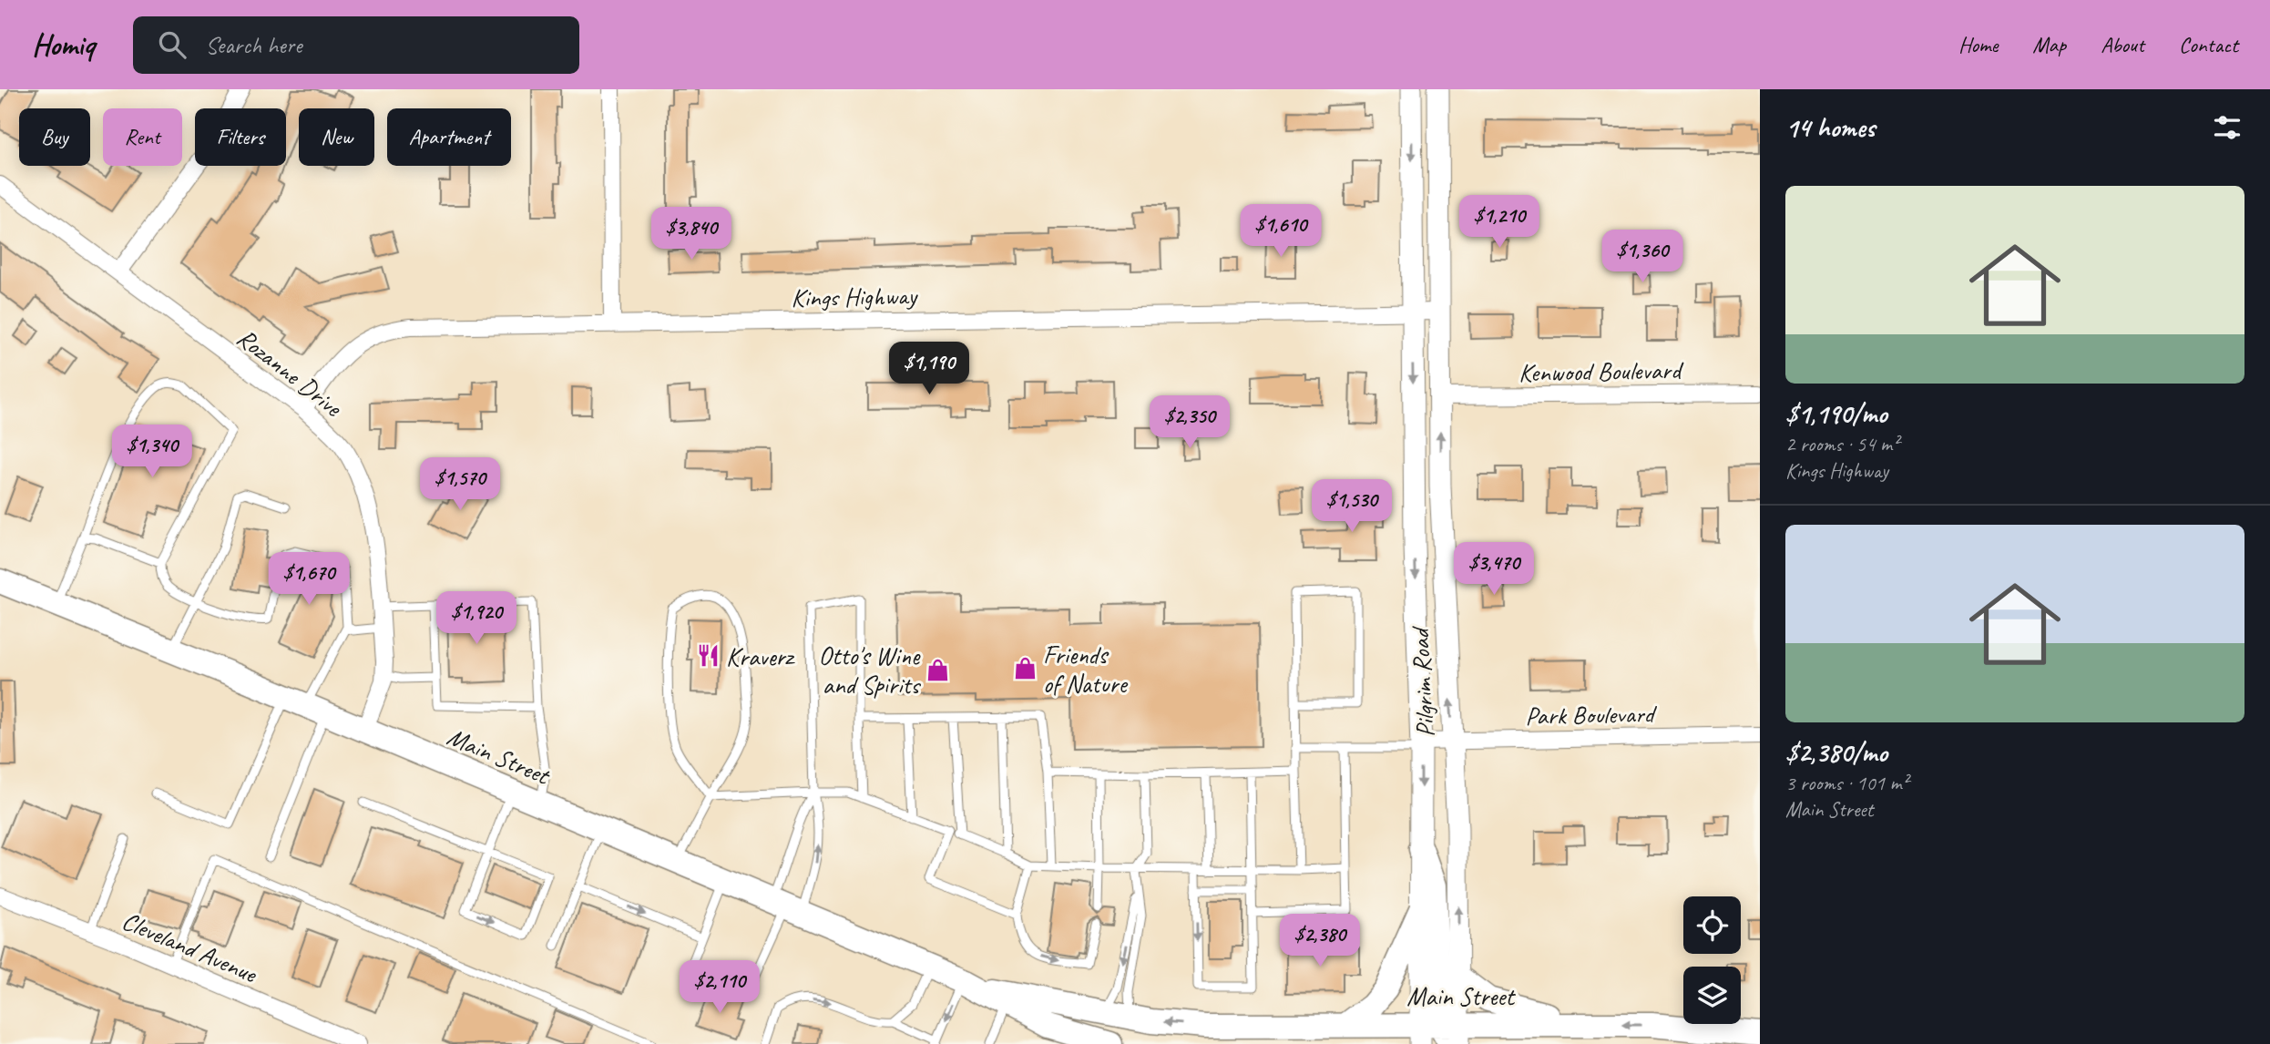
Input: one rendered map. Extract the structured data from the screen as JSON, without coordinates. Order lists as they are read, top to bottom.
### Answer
{
  "streets": {
    "main road": ["Main Street"],
    "street": [
      "Kings Highway",
      "Kenwood Boulevard",
      "Rozanne Drive",
      "Pilgrim Road",
      "Park Boulevard",
      "Cleveland Avenue"
    ]
  },
  "crossings": [
    ["Kings Highway", "Rozanne Drive"],
    ["Kings Highway", "Pilgrim Road"],
    ["Kenwood Boulevard", "Pilgrim Road"],
    ["Rozanne Drive", "Main Street"],
    ["Pilgrim Road", "Park Boulevard"],
    ["Pilgrim Road", "Main Street"]
  ],
  "places": {
    "restaurant": ["Kraverz"],
    "shop": ["Friends of Nature", "Otto's Wine and Spirits"]
  },
  "page": {
    "header": "Homiq",
    "search": "Search here",
    "nav": [
      "Home",
      "Map",
      "About",
      "Contact"
    ],
    "heading": "14 homes",
    "chip": [
      "Buy",
      "Rent",
      "Filters",
      "New",
      "Apartment"
    ],
    "list": [
      {
        "name": "$1,190/mo",
        "note": "2 rooms · 54 m² · Kings Highway"
      },
      {
        "name": "$2,380/mo",
        "note": "3 rooms · 101 m² · Main Street"
      }
    ],
    "price": [
      "$1,210",
      "$1,610",
      "$3,840",
      "$1,360",
      "$1,190",
      "$2,350",
      "$1,340",
      "$1,570",
      "$1,530",
      "$3,470",
      "$1,670",
      "$1,920",
      "$2,380",
      "$2,110"
    ]
  }
}
